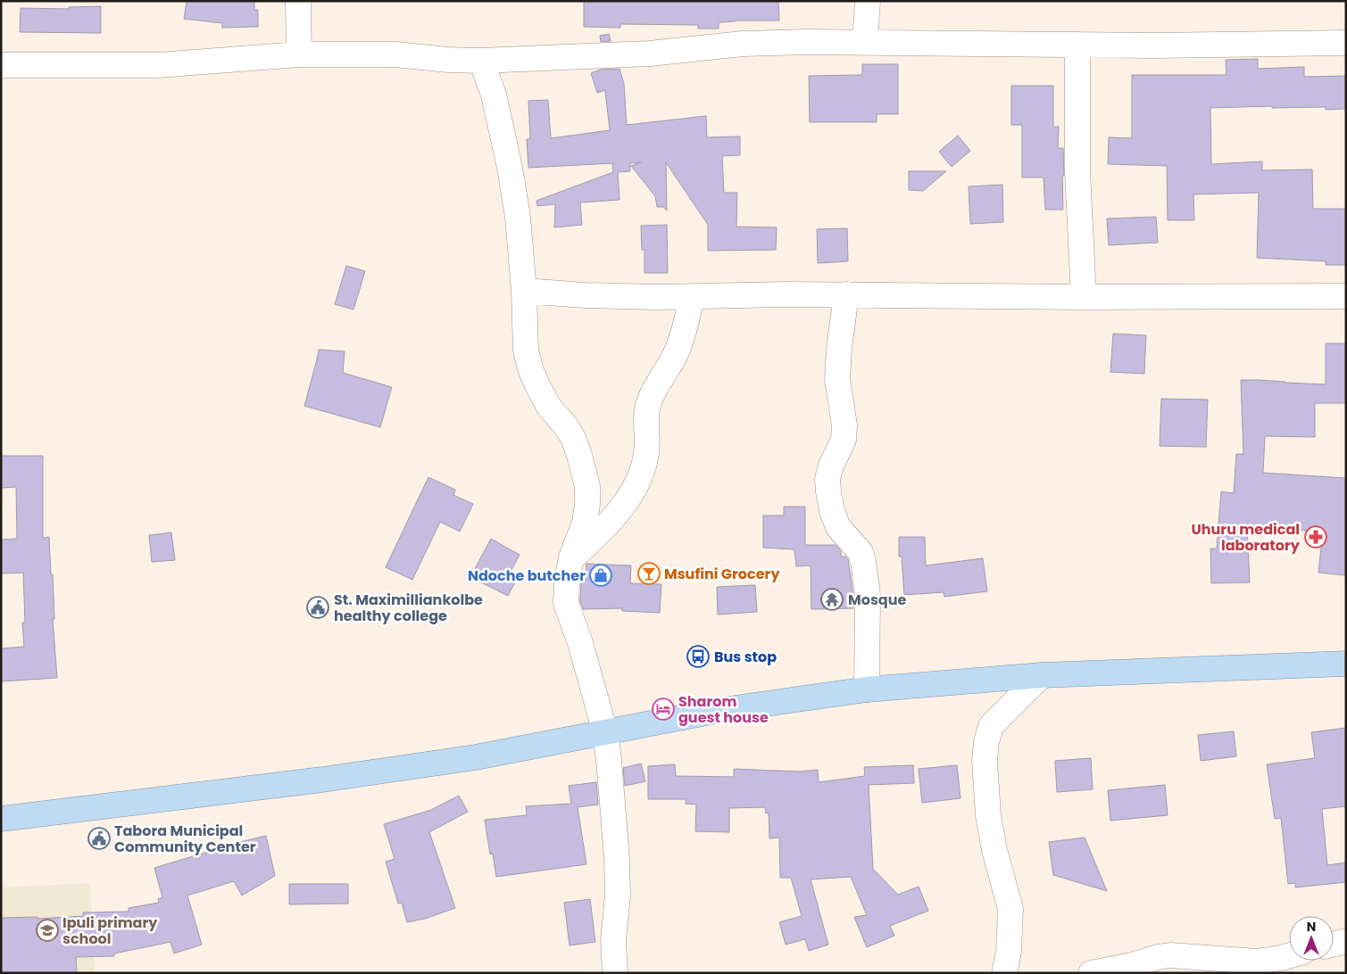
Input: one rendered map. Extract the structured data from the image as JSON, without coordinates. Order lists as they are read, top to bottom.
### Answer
{
  "places": {
    "pharmacy": ["Uhuru medical laboratory"],
    "bar": ["Msufini Grocery"],
    "shop": ["Ndoche butcher"],
    "temple": ["Mosque"],
    "public building": ["St. Maximilliankolbe healthy college", "Tabora Municipal Community Center"],
    "bus stop": ["Bus stop"],
    "hotel": ["Sharom guest house"],
    "school or university": ["Ipuli primary school"]
  },
  "north": "top"
}
